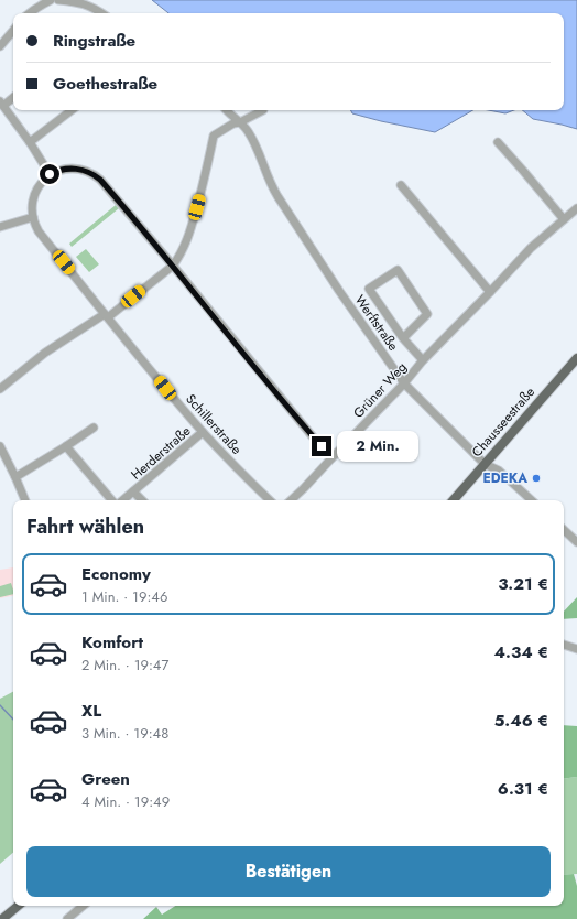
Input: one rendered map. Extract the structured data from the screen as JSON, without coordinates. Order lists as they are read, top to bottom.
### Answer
{
  "streets": {
    "main road": ["Chausseestraße"],
    "street": [
      "Werftstraße",
      "Grüner Weg",
      "Schillerstraße",
      "Herderstraße"
    ]
  },
  "crossings": [
    ["Werftstraße", "Grüner Weg"],
    ["Werftstraße", "Chausseestraße"],
    ["Schillerstraße", "Herderstraße"]
  ],
  "places": ["EDEKA"],
  "page": {
    "banner": ["Ringstraße", "Goethestraße"],
    "bubble": "2 Min.",
    "heading": "Fahrt wählen",
    "list": [
      {
        "name": "Economy",
        "note": "1 Min. · 19:46",
        "value": "3.21 €"
      },
      {
        "name": "Komfort",
        "note": "2 Min. · 19:47",
        "value": "4.34 €"
      },
      {
        "name": "XL",
        "note": "3 Min. · 19:48",
        "value": "5.46 €"
      },
      {
        "name": "Green",
        "note": "4 Min. · 19:49",
        "value": "6.31 €"
      }
    ],
    "buttons": "Bestätigen"
  }
}
